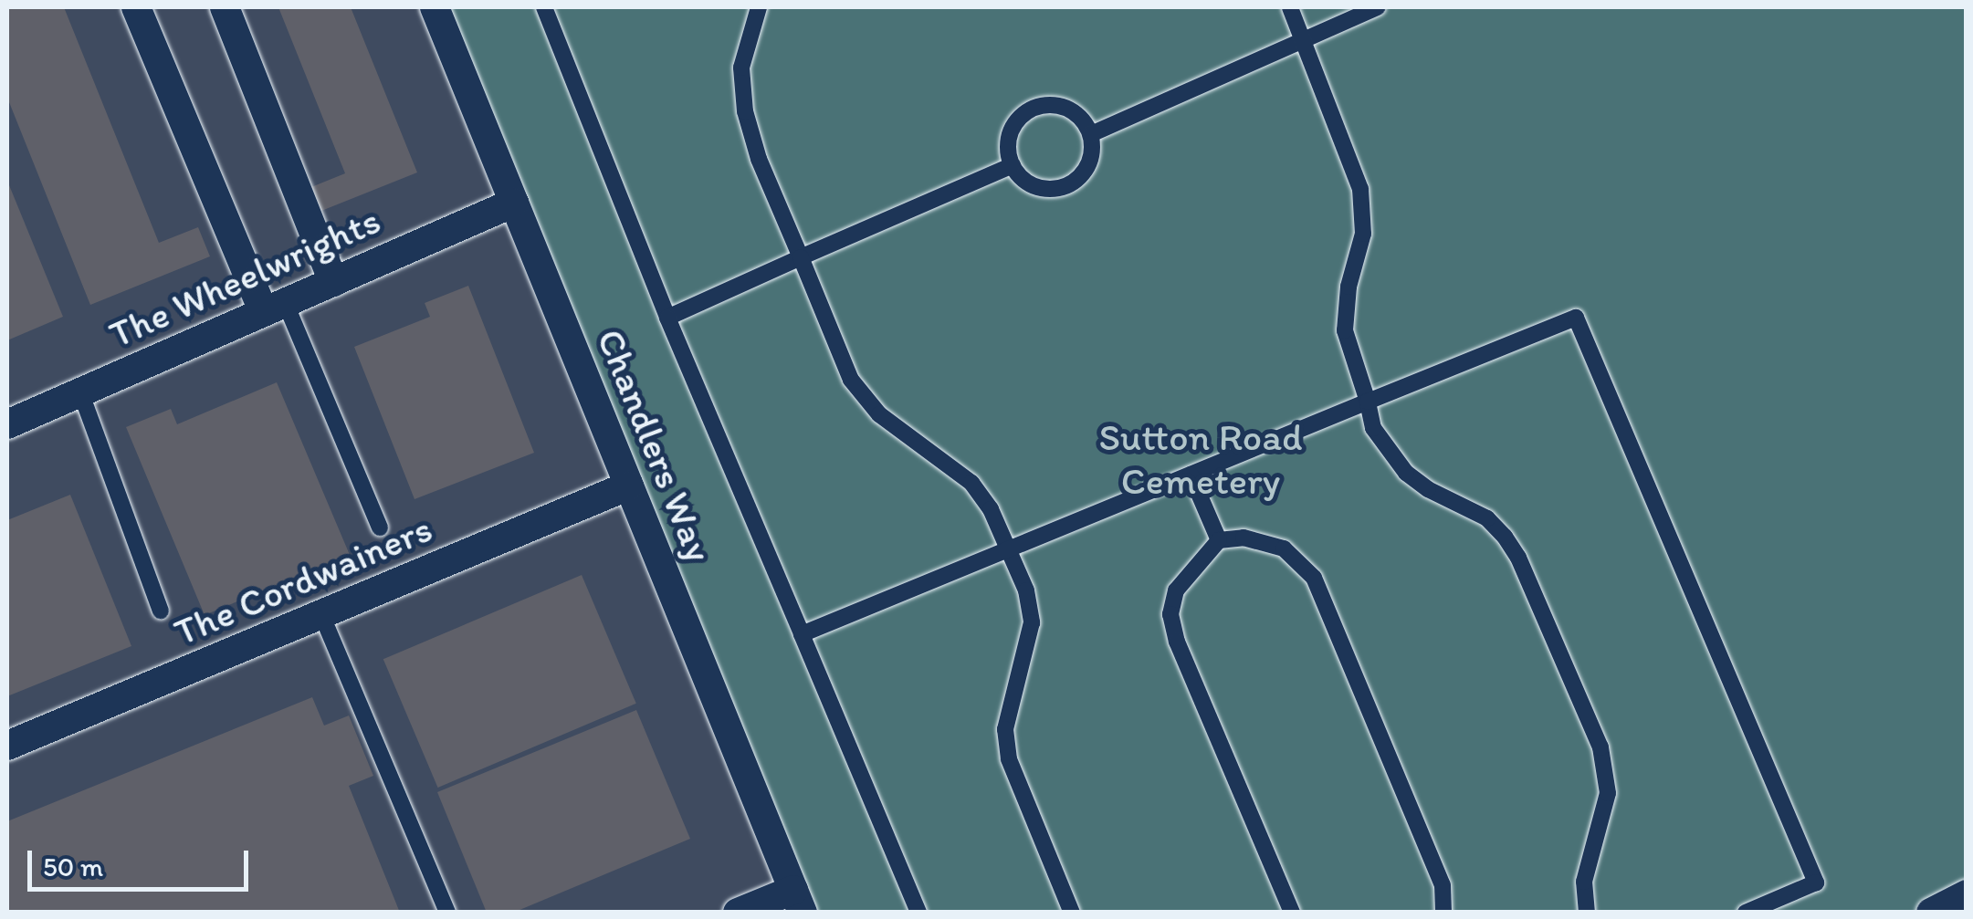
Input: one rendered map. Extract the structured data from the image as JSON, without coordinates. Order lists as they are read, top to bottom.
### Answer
{
  "streets": {
    "street": ["The Wheelwrights", "Chandlers Way", "The Cordwainers"]
  },
  "crossings": [
    ["The Wheelwrights", "Chandlers Way"],
    ["Chandlers Way", "The Cordwainers"]
  ],
  "parks": ["Sutton Road Cemetery"],
  "scale_bar": "50 m"
}
